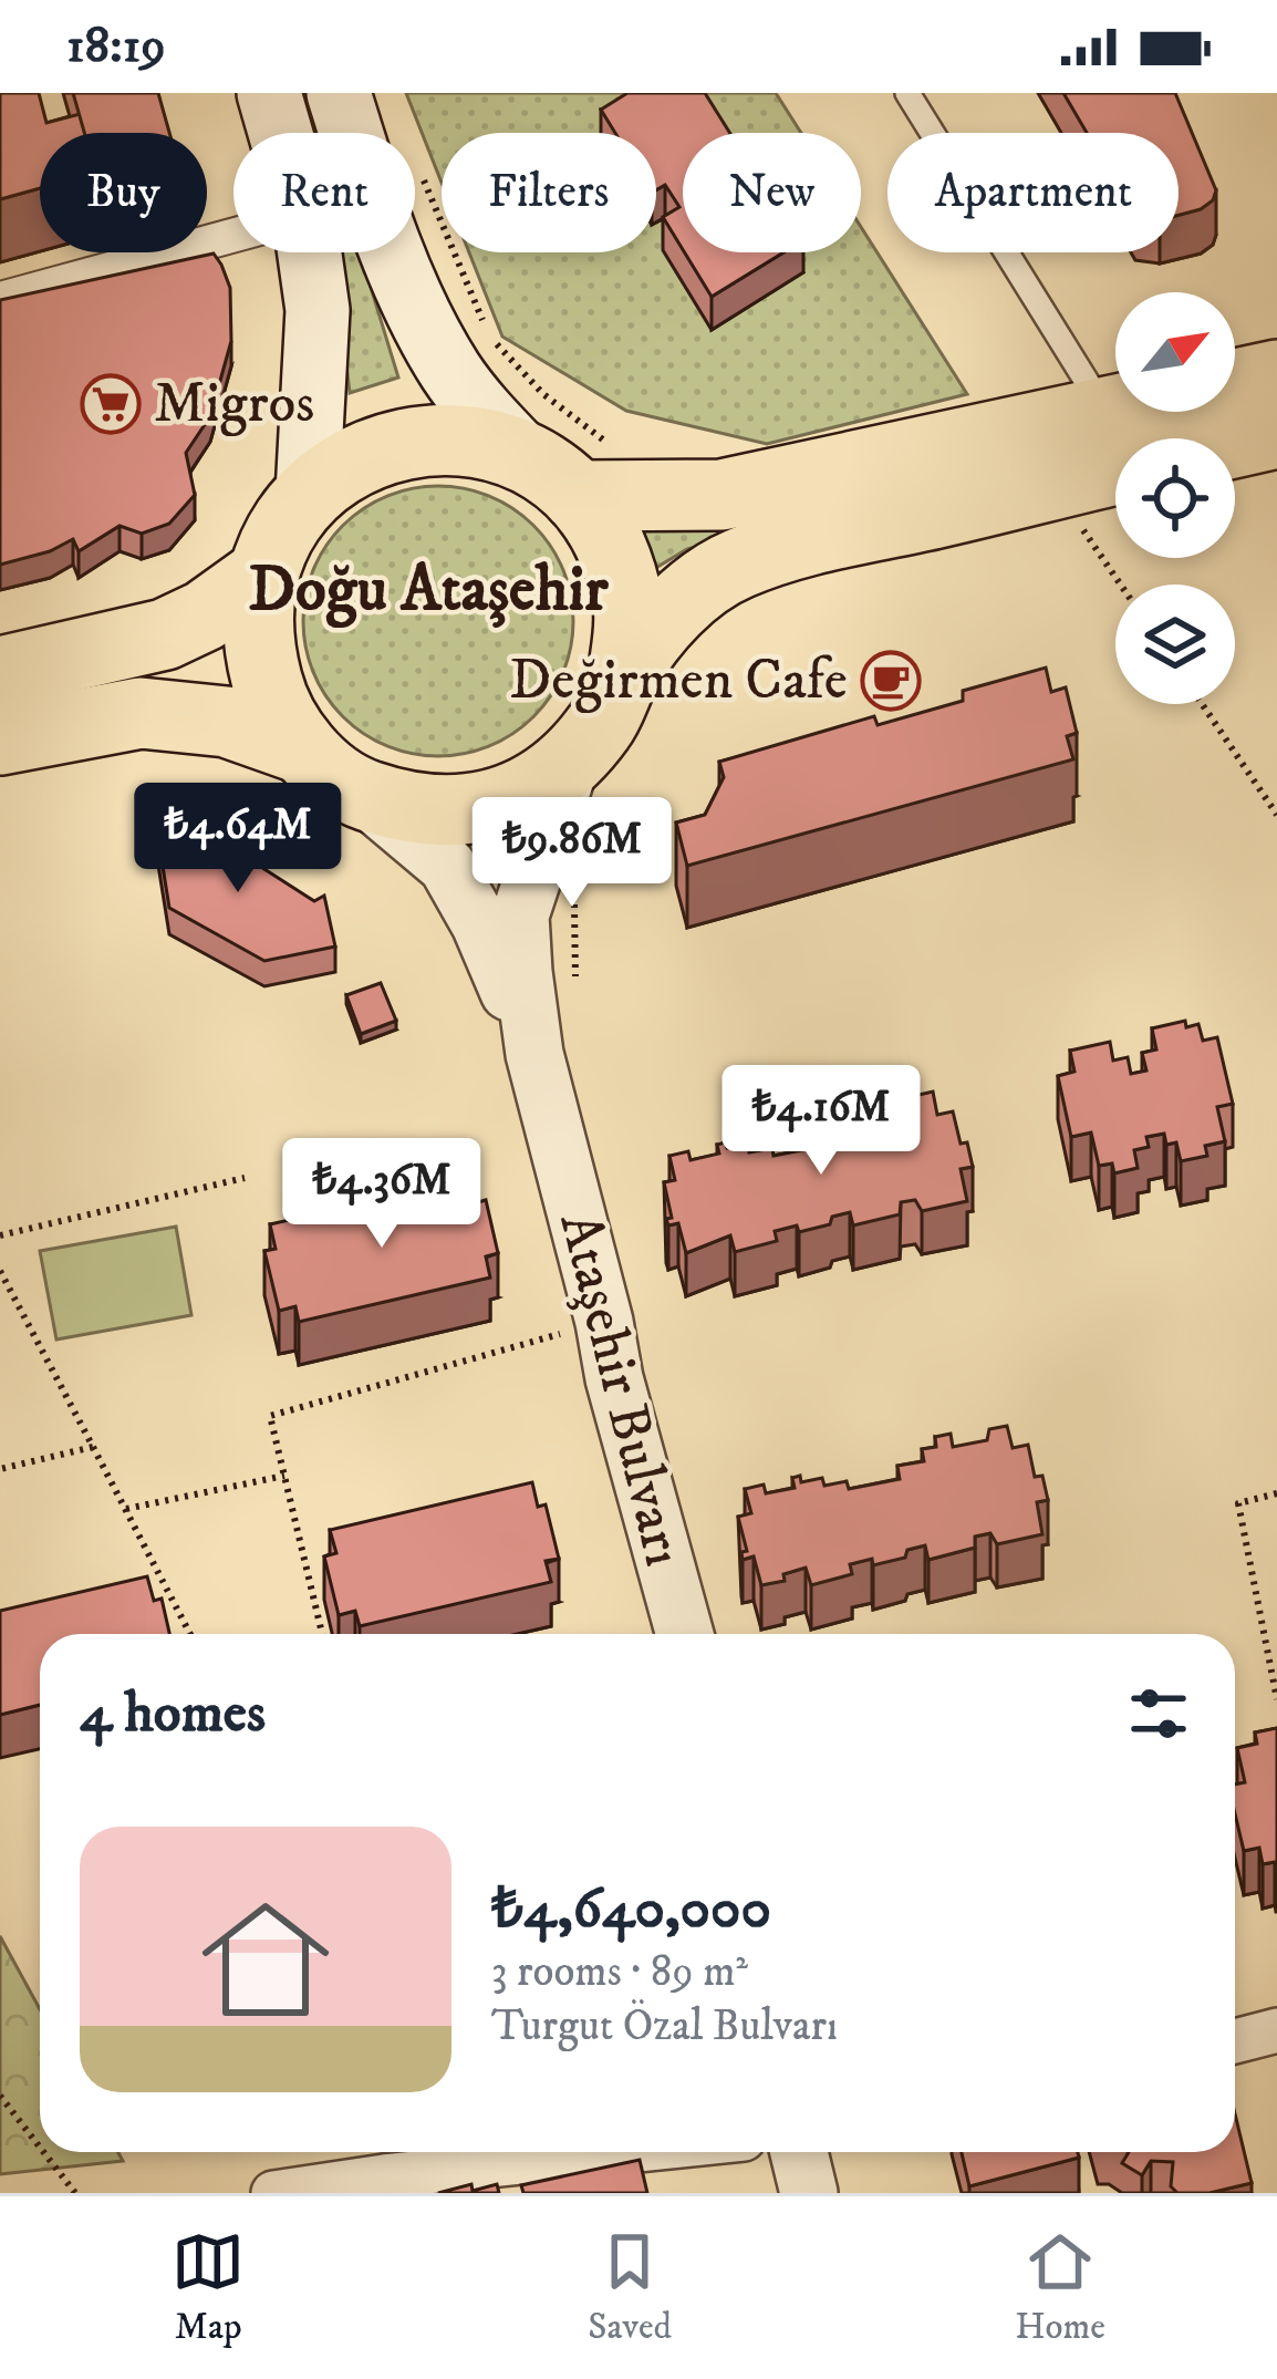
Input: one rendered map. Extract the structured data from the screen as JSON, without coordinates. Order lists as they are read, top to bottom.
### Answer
{
  "streets": {
    "street": ["Ataşehir Bulvarı"]
  },
  "districts": ["Doğu Ataşehir"],
  "places": {
    "supermarket": ["Migros"],
    "cafe": ["Değirmen Cafe"]
  },
  "north": "top right",
  "page": {
    "status": "18:19",
    "chip": [
      "Buy",
      "Rent",
      "Filters",
      "New",
      "Apartment"
    ],
    "price": [
      "₺4.64M",
      "₺9.86M",
      "₺4.16M",
      "₺4.36M"
    ],
    "heading": "4 homes",
    "list": [
      {
        "name": "₺4,640,000",
        "note": "3 rooms · 89 m² · Turgut Özal Bulvarı"
      }
    ],
    "tabs": ["Map", "Saved", "Home"]
  }
}
